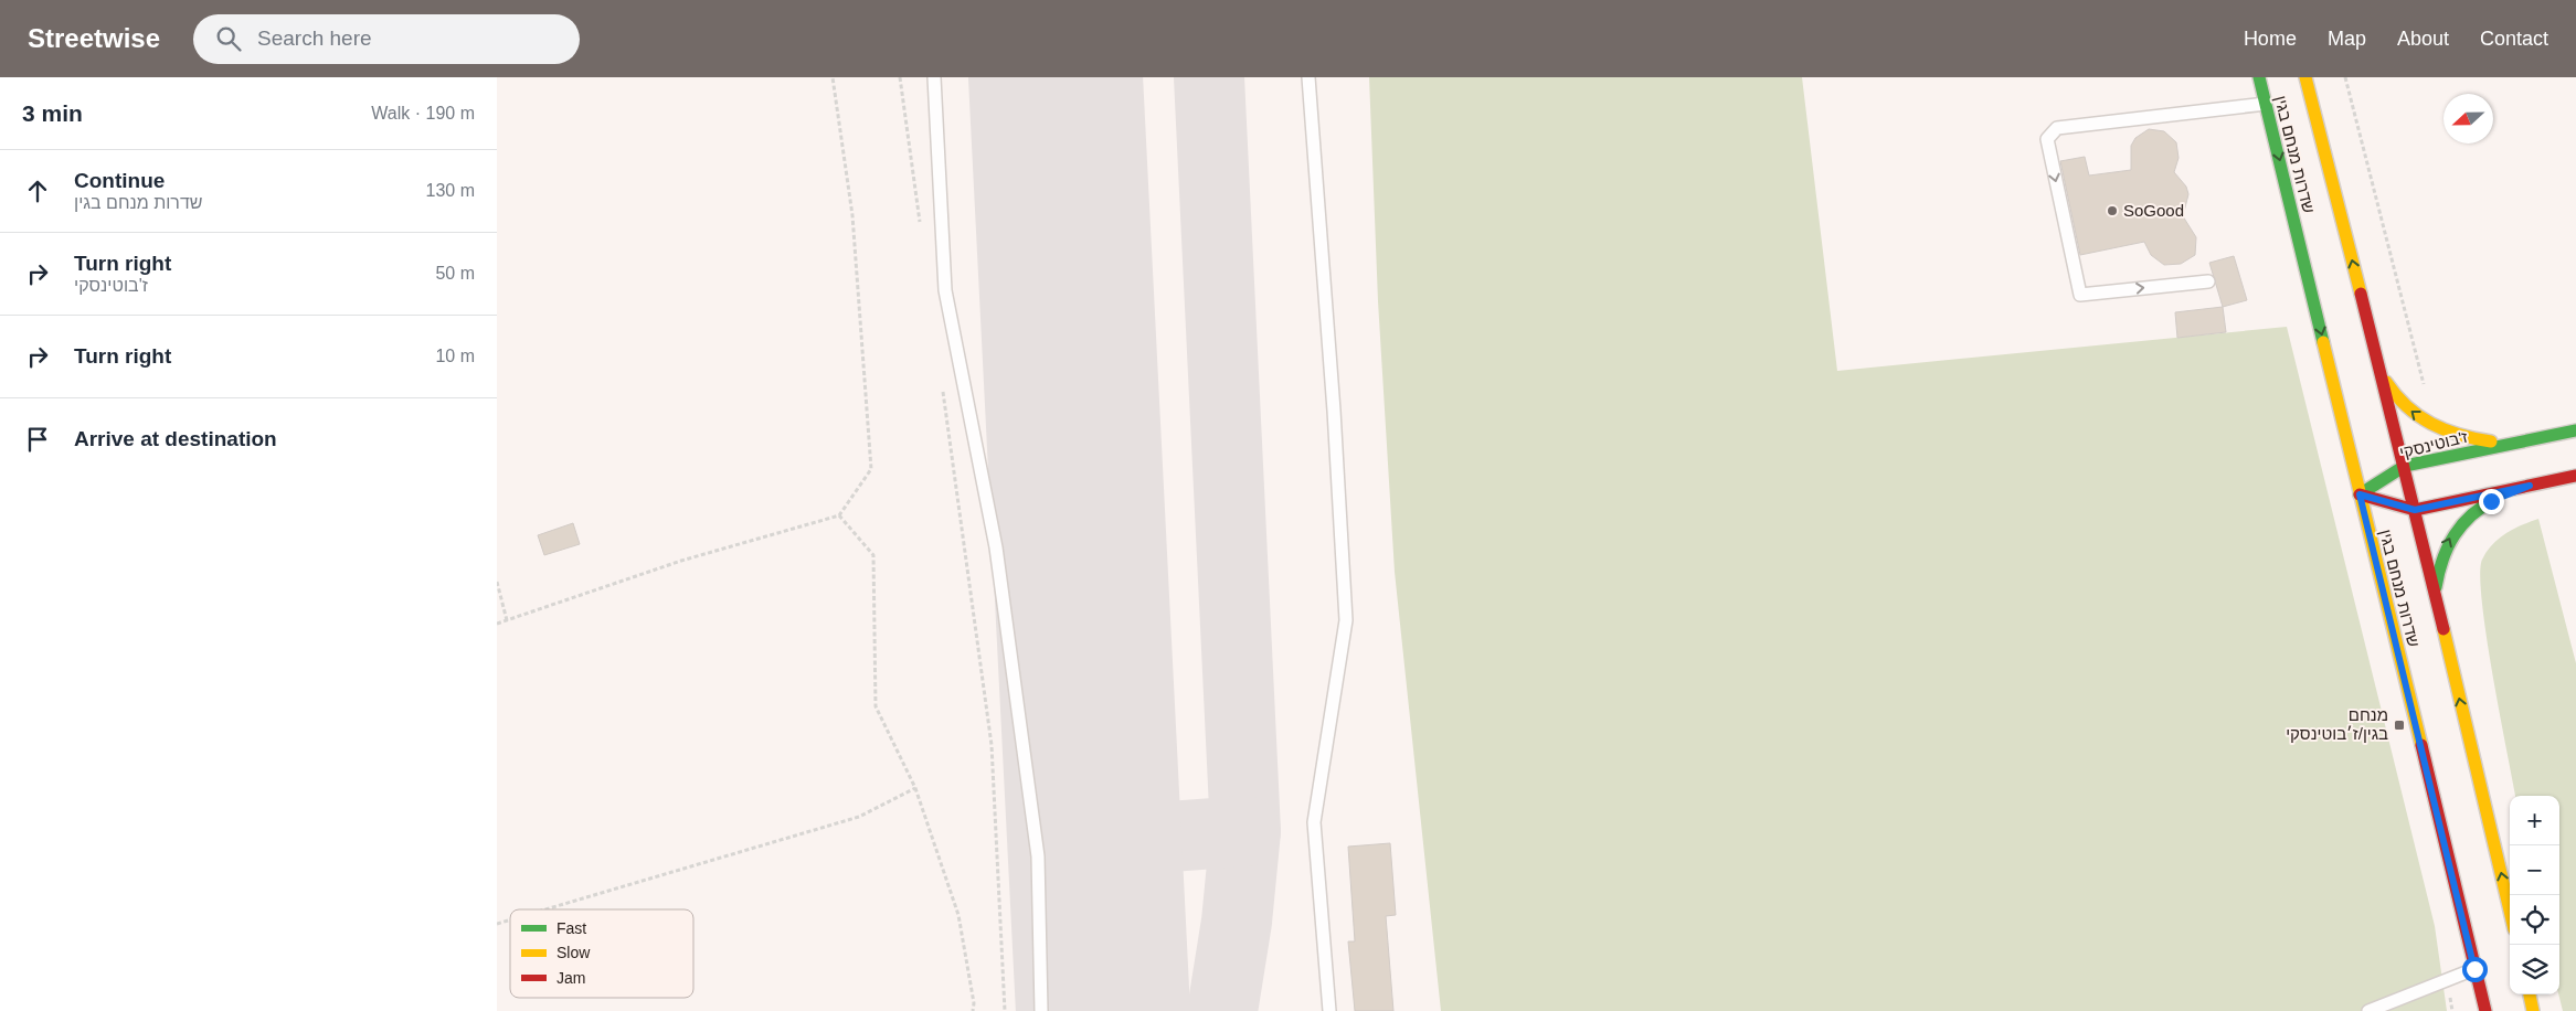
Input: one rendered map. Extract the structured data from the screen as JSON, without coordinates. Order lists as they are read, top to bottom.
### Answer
{
  "streets": {
    "main road": ["שדרות מנחם בגין", "ז'בוטינסקי"]
  },
  "crossings": [
    ["שדרות מנחם בגין", "ז'בוטינסקי"]
  ],
  "places": {
    "other": ["SoGood"],
    "transit": ["מנחם בגין/ז׳בוטינסקי"]
  },
  "legend": ["Fast", "Slow", "Jam"],
  "north": "left",
  "page": {
    "header": "Streetwise",
    "search": "Search here",
    "nav": [
      "Home",
      "Map",
      "About",
      "Contact"
    ],
    "heading": ["3 min", "Walk · 190 m"],
    "list": [
      ["Continue", "שדרות מנחם בגין", "130 m"],
      ["Turn right", "ז'בוטינסקי", "50 m"],
      ["Turn right", "10 m"],
      "Arrive at destination"
    ],
    "map_buttons": ["+", "−"]
  }
}
